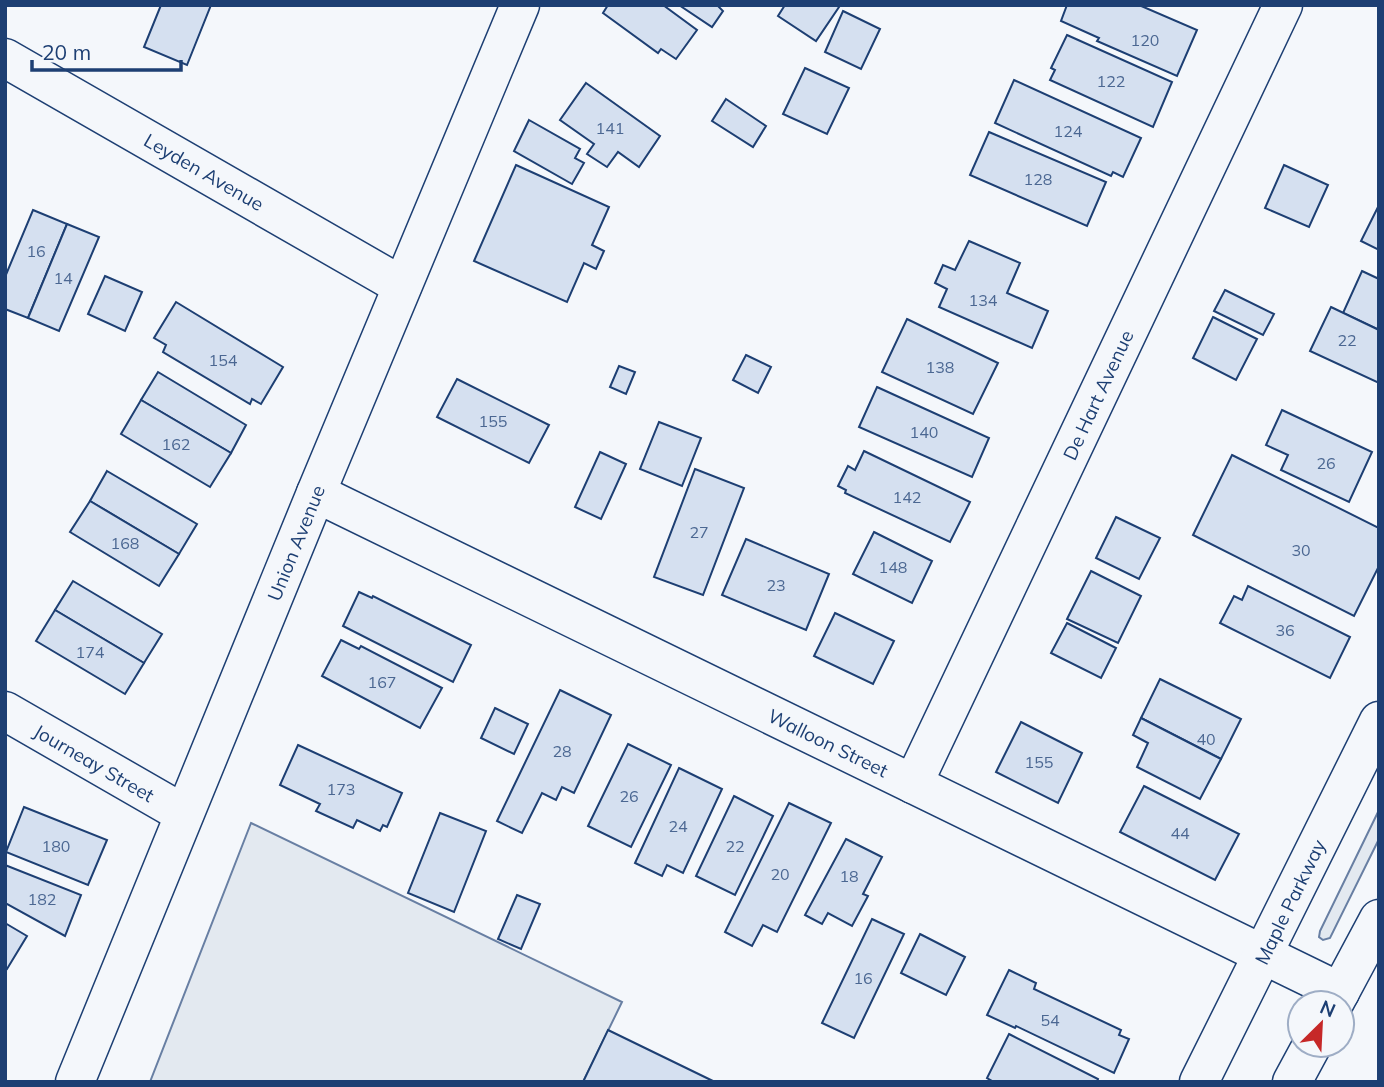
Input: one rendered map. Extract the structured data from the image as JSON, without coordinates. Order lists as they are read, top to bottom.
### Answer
{
  "streets": {
    "street": [
      "Leyden Avenue",
      "De Hart Avenue",
      "Union Avenue",
      "Walloon Street",
      "Journeay Street",
      "Maple Parkway"
    ]
  },
  "crossings": [
    ["Leyden Avenue", "Union Avenue"],
    ["De Hart Avenue", "Walloon Street"],
    ["Union Avenue", "Walloon Street"],
    ["Union Avenue", "Journeay Street"],
    ["Walloon Street", "Maple Parkway"]
  ],
  "house_numbers": [
    "120",
    "122",
    "141",
    "124",
    "128",
    "16",
    "14",
    "134",
    "22",
    "154",
    "138",
    "155",
    "140",
    "162",
    "26",
    "142",
    "27",
    "168",
    "30",
    "148",
    "23",
    "36",
    "174",
    "167",
    "40",
    "28",
    "155",
    "173",
    "26",
    "24",
    "44",
    "180",
    "22",
    "20",
    "18",
    "182",
    "16",
    "54"
  ],
  "scale_bar": "20 m",
  "north": "top right"
}
